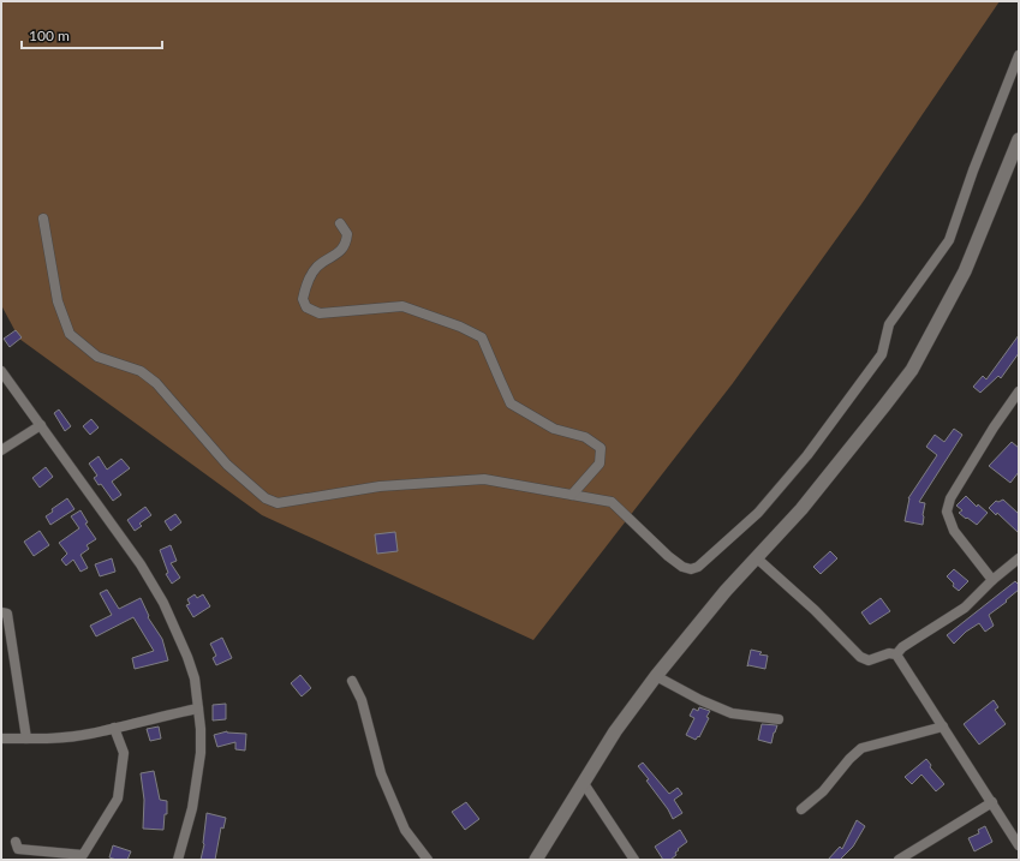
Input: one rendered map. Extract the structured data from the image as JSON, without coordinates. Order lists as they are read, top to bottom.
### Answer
{
  "scale_bar": "100 m"
}
